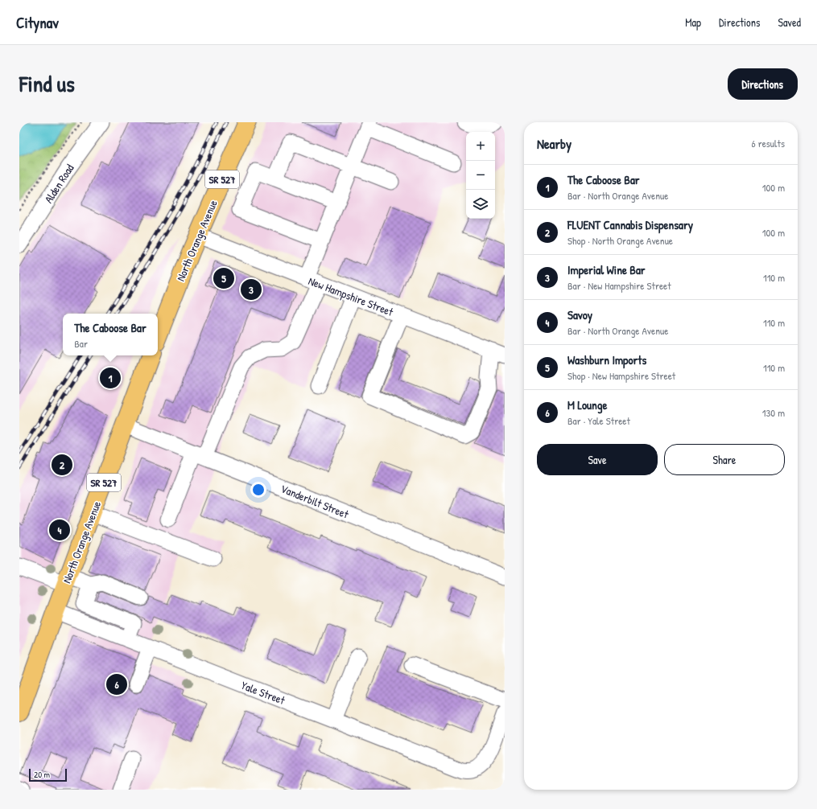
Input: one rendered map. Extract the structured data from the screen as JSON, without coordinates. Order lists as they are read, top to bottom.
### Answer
{
  "streets": {
    "main road": ["SR 527", "North Orange Avenue"],
    "street": [
      "Alden Road",
      "New Hampshire Street",
      "Vanderbilt Street",
      "Yale Street"
    ]
  },
  "crossings": [
    ["North Orange Avenue", "New Hampshire Street"],
    ["North Orange Avenue", "Vanderbilt Street"],
    ["North Orange Avenue", "Yale Street"]
  ],
  "scale_bar": "20 m",
  "page": {
    "header": "Citynav",
    "nav": ["Map", "Directions", "Saved"],
    "title": "Find us",
    "buttons": [
      "Directions",
      ["Save", "Share"]
    ],
    "heading": ["Nearby", "6 results"],
    "map_buttons": ["+", "−"],
    "list": [
      {
        "mark": "1",
        "name": "The Caboose Bar",
        "note": "Bar · North Orange Avenue",
        "value": "100 m"
      },
      {
        "mark": "2",
        "name": "FLUENT Cannabis Dispensary",
        "note": "Shop · North Orange Avenue",
        "value": "100 m"
      },
      {
        "mark": "3",
        "name": "Imperial Wine Bar",
        "note": "Bar · New Hampshire Street",
        "value": "110 m"
      },
      {
        "mark": "4",
        "name": "Savoy",
        "note": "Bar · North Orange Avenue",
        "value": "110 m"
      },
      {
        "mark": "5",
        "name": "Washburn Imports",
        "note": "Shop · New Hampshire Street",
        "value": "110 m"
      },
      {
        "mark": "6",
        "name": "M Lounge",
        "note": "Bar · Yale Street",
        "value": "130 m"
      }
    ],
    "pins": [
      "5",
      "3",
      "1",
      "2",
      "4",
      "6"
    ],
    "popup": ["The Caboose Bar", "Bar"],
    "scale": "20 m"
  }
}
